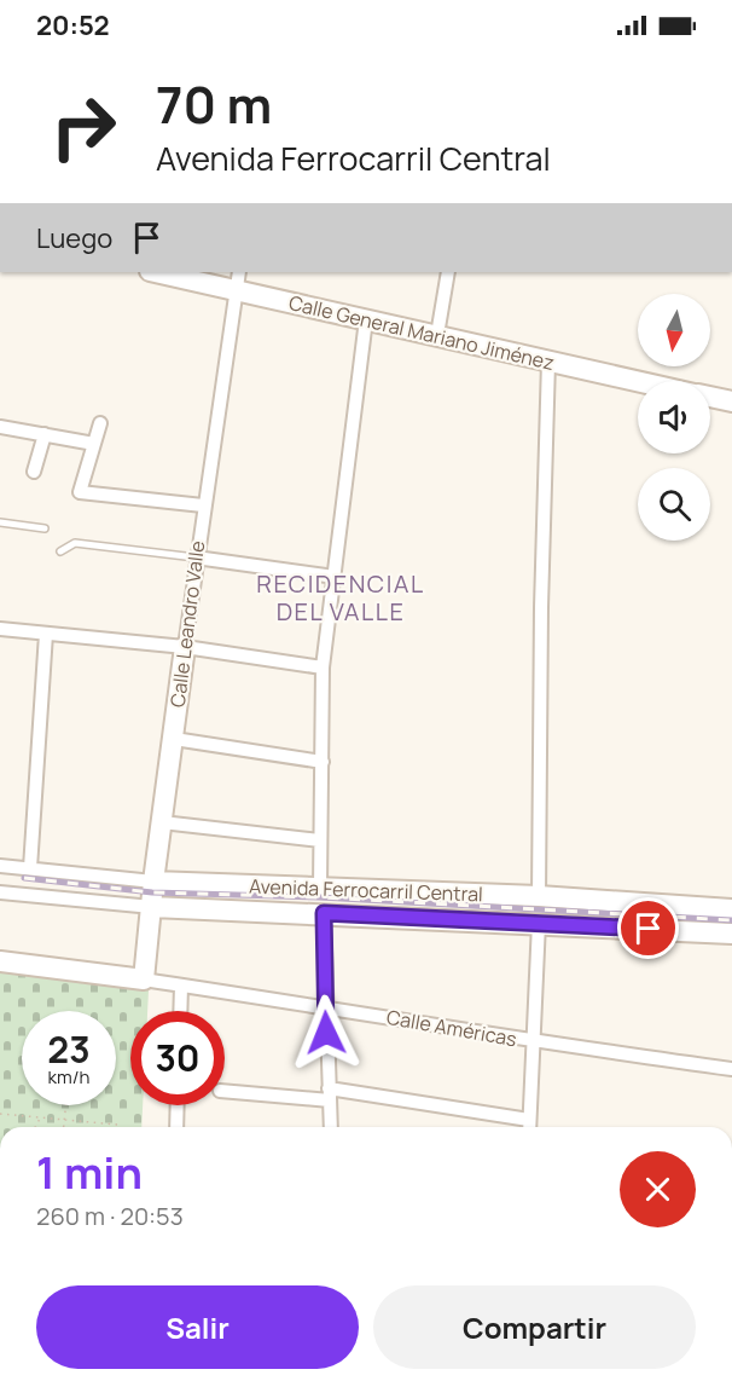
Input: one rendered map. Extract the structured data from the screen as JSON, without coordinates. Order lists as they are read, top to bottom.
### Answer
{
  "streets": {
    "main road": [
      "Calle General Mariano Jiménez",
      "Calle Leandro Valle",
      "Avenida Ferrocarril Central",
      "Calle Américas"
    ]
  },
  "crossings": [
    ["Calle General Mariano Jiménez", "Calle Leandro Valle"],
    ["Calle Leandro Valle", "Avenida Ferrocarril Central"],
    ["Calle Leandro Valle", "Calle Américas"]
  ],
  "districts": ["RECIDENCIAL DEL VALLE"],
  "north": "bottom",
  "page": {
    "status": "20:52",
    "turn": ["70 m", "Avenida Ferrocarril Central"],
    "then": "Luego",
    "speed": "23 km/h",
    "limit": "30",
    "heading": ["1 min", "260 m · 20:53"],
    "buttons": ["Salir", "Compartir"]
  }
}
